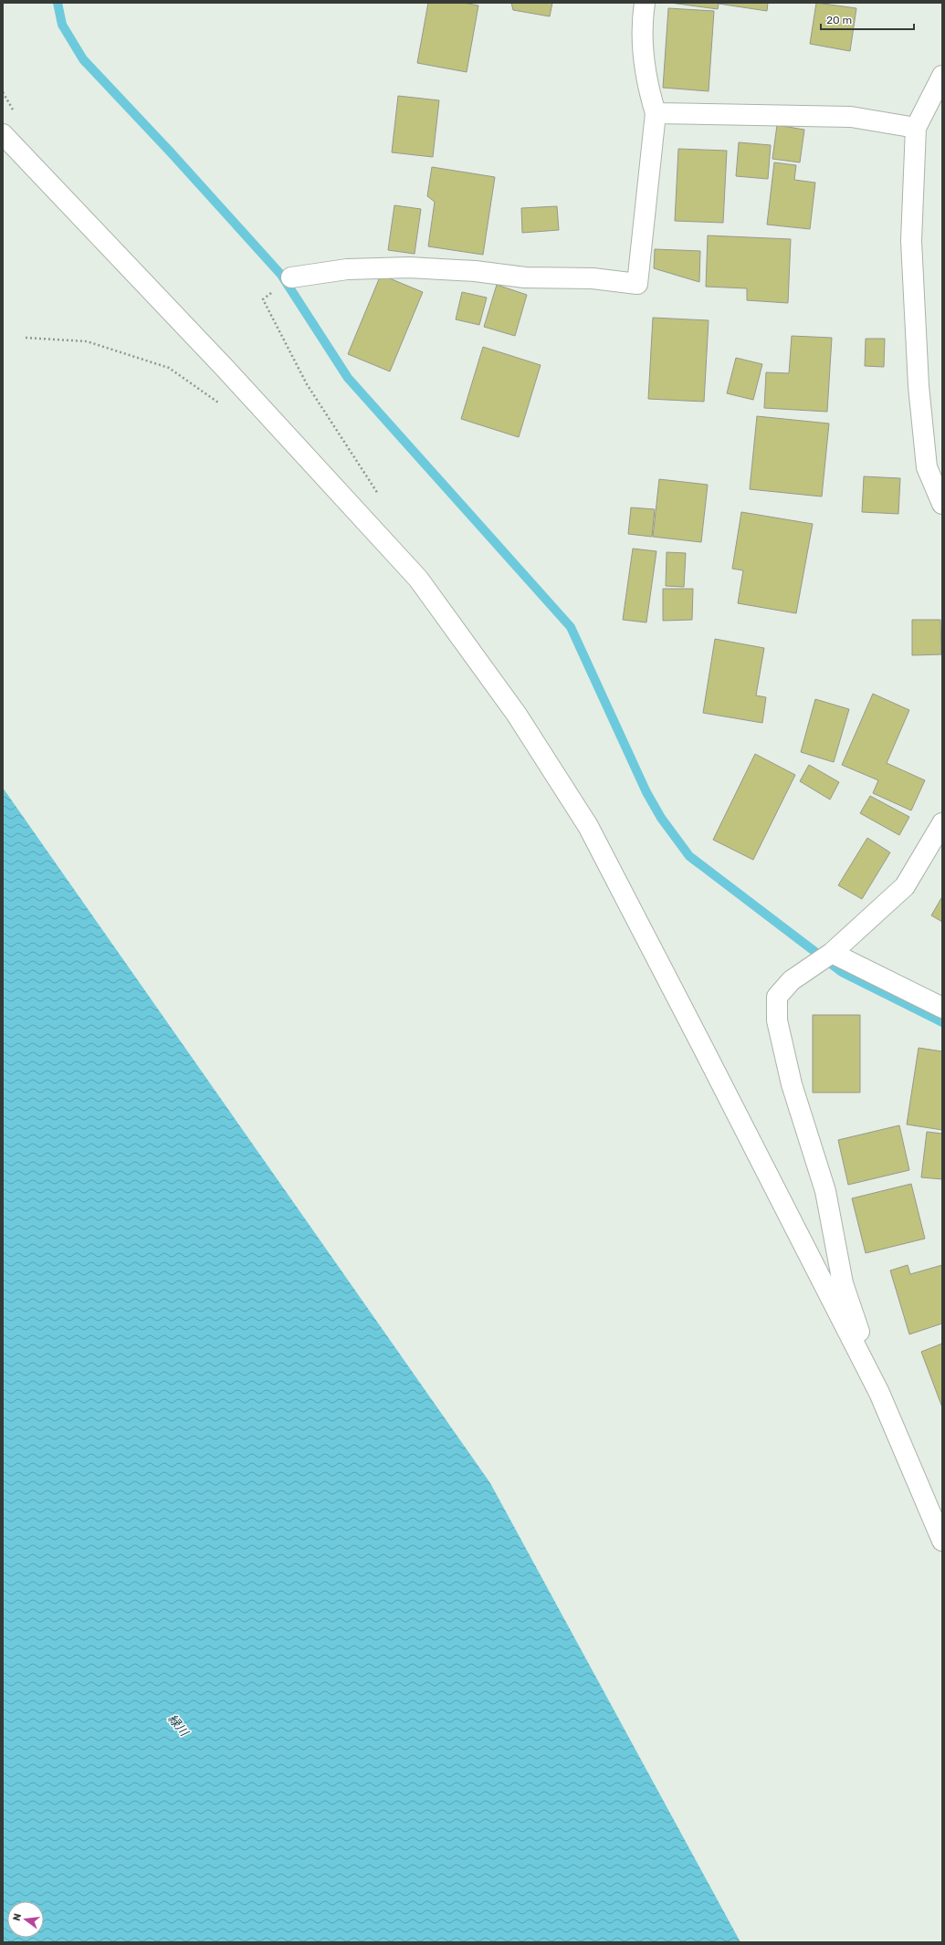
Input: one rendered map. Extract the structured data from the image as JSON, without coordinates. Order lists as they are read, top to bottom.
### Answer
{
  "water": ["緑川"],
  "scale_bar": "20 m",
  "north": "left"
}
